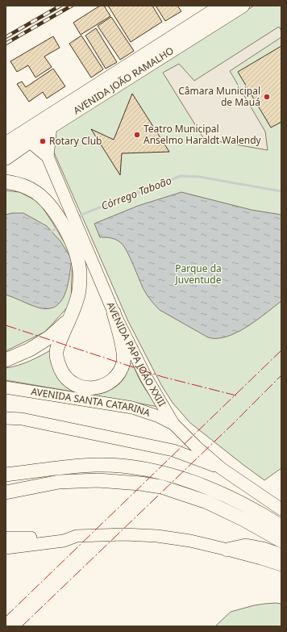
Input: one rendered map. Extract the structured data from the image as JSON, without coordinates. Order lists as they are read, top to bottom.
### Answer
{
  "streets": {
    "highway": ["AVENIDA JOÃO RAMALHO"],
    "main road": ["AVENIDA PAPA JOÃO XXIII", "AVENIDA SANTA CATARINA"]
  },
  "crossings": [
    ["AVENIDA JOÃO RAMALHO", "AVENIDA PAPA JOÃO XXIII"],
    ["AVENIDA PAPA JOÃO XXIII", "AVENIDA SANTA CATARINA"]
  ],
  "water": ["Córrego Taboão"],
  "parks": ["Parque da Juventude"],
  "places": ["Câmara Municipal de Mauá", "Teatro Municipal Anselmo Haraldt Walendy", "Rotary Club"]
}
